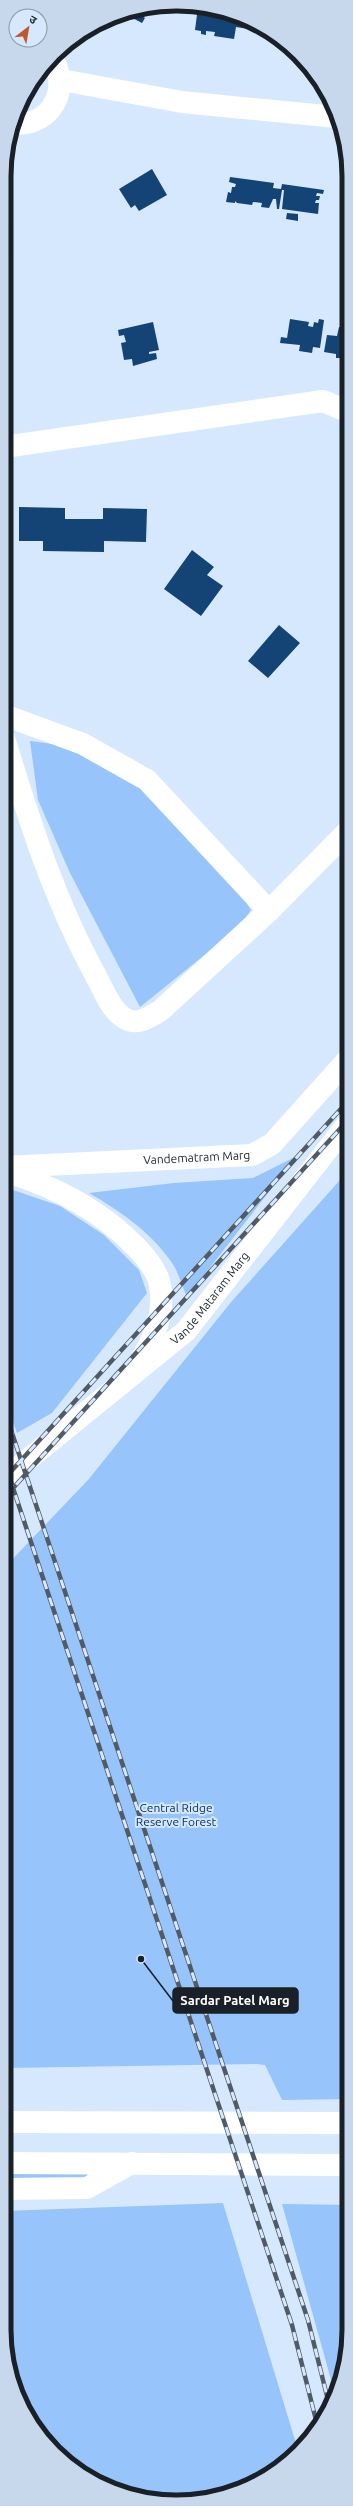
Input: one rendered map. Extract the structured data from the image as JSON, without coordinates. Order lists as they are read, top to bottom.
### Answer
{
  "streets": {
    "main road": ["Vandematram Marg", "Vande Mataram Marg"]
  },
  "parks": ["Central Ridge Reserve Forest"],
  "places": ["Sardar Patel Marg"],
  "north": "top right"
}
